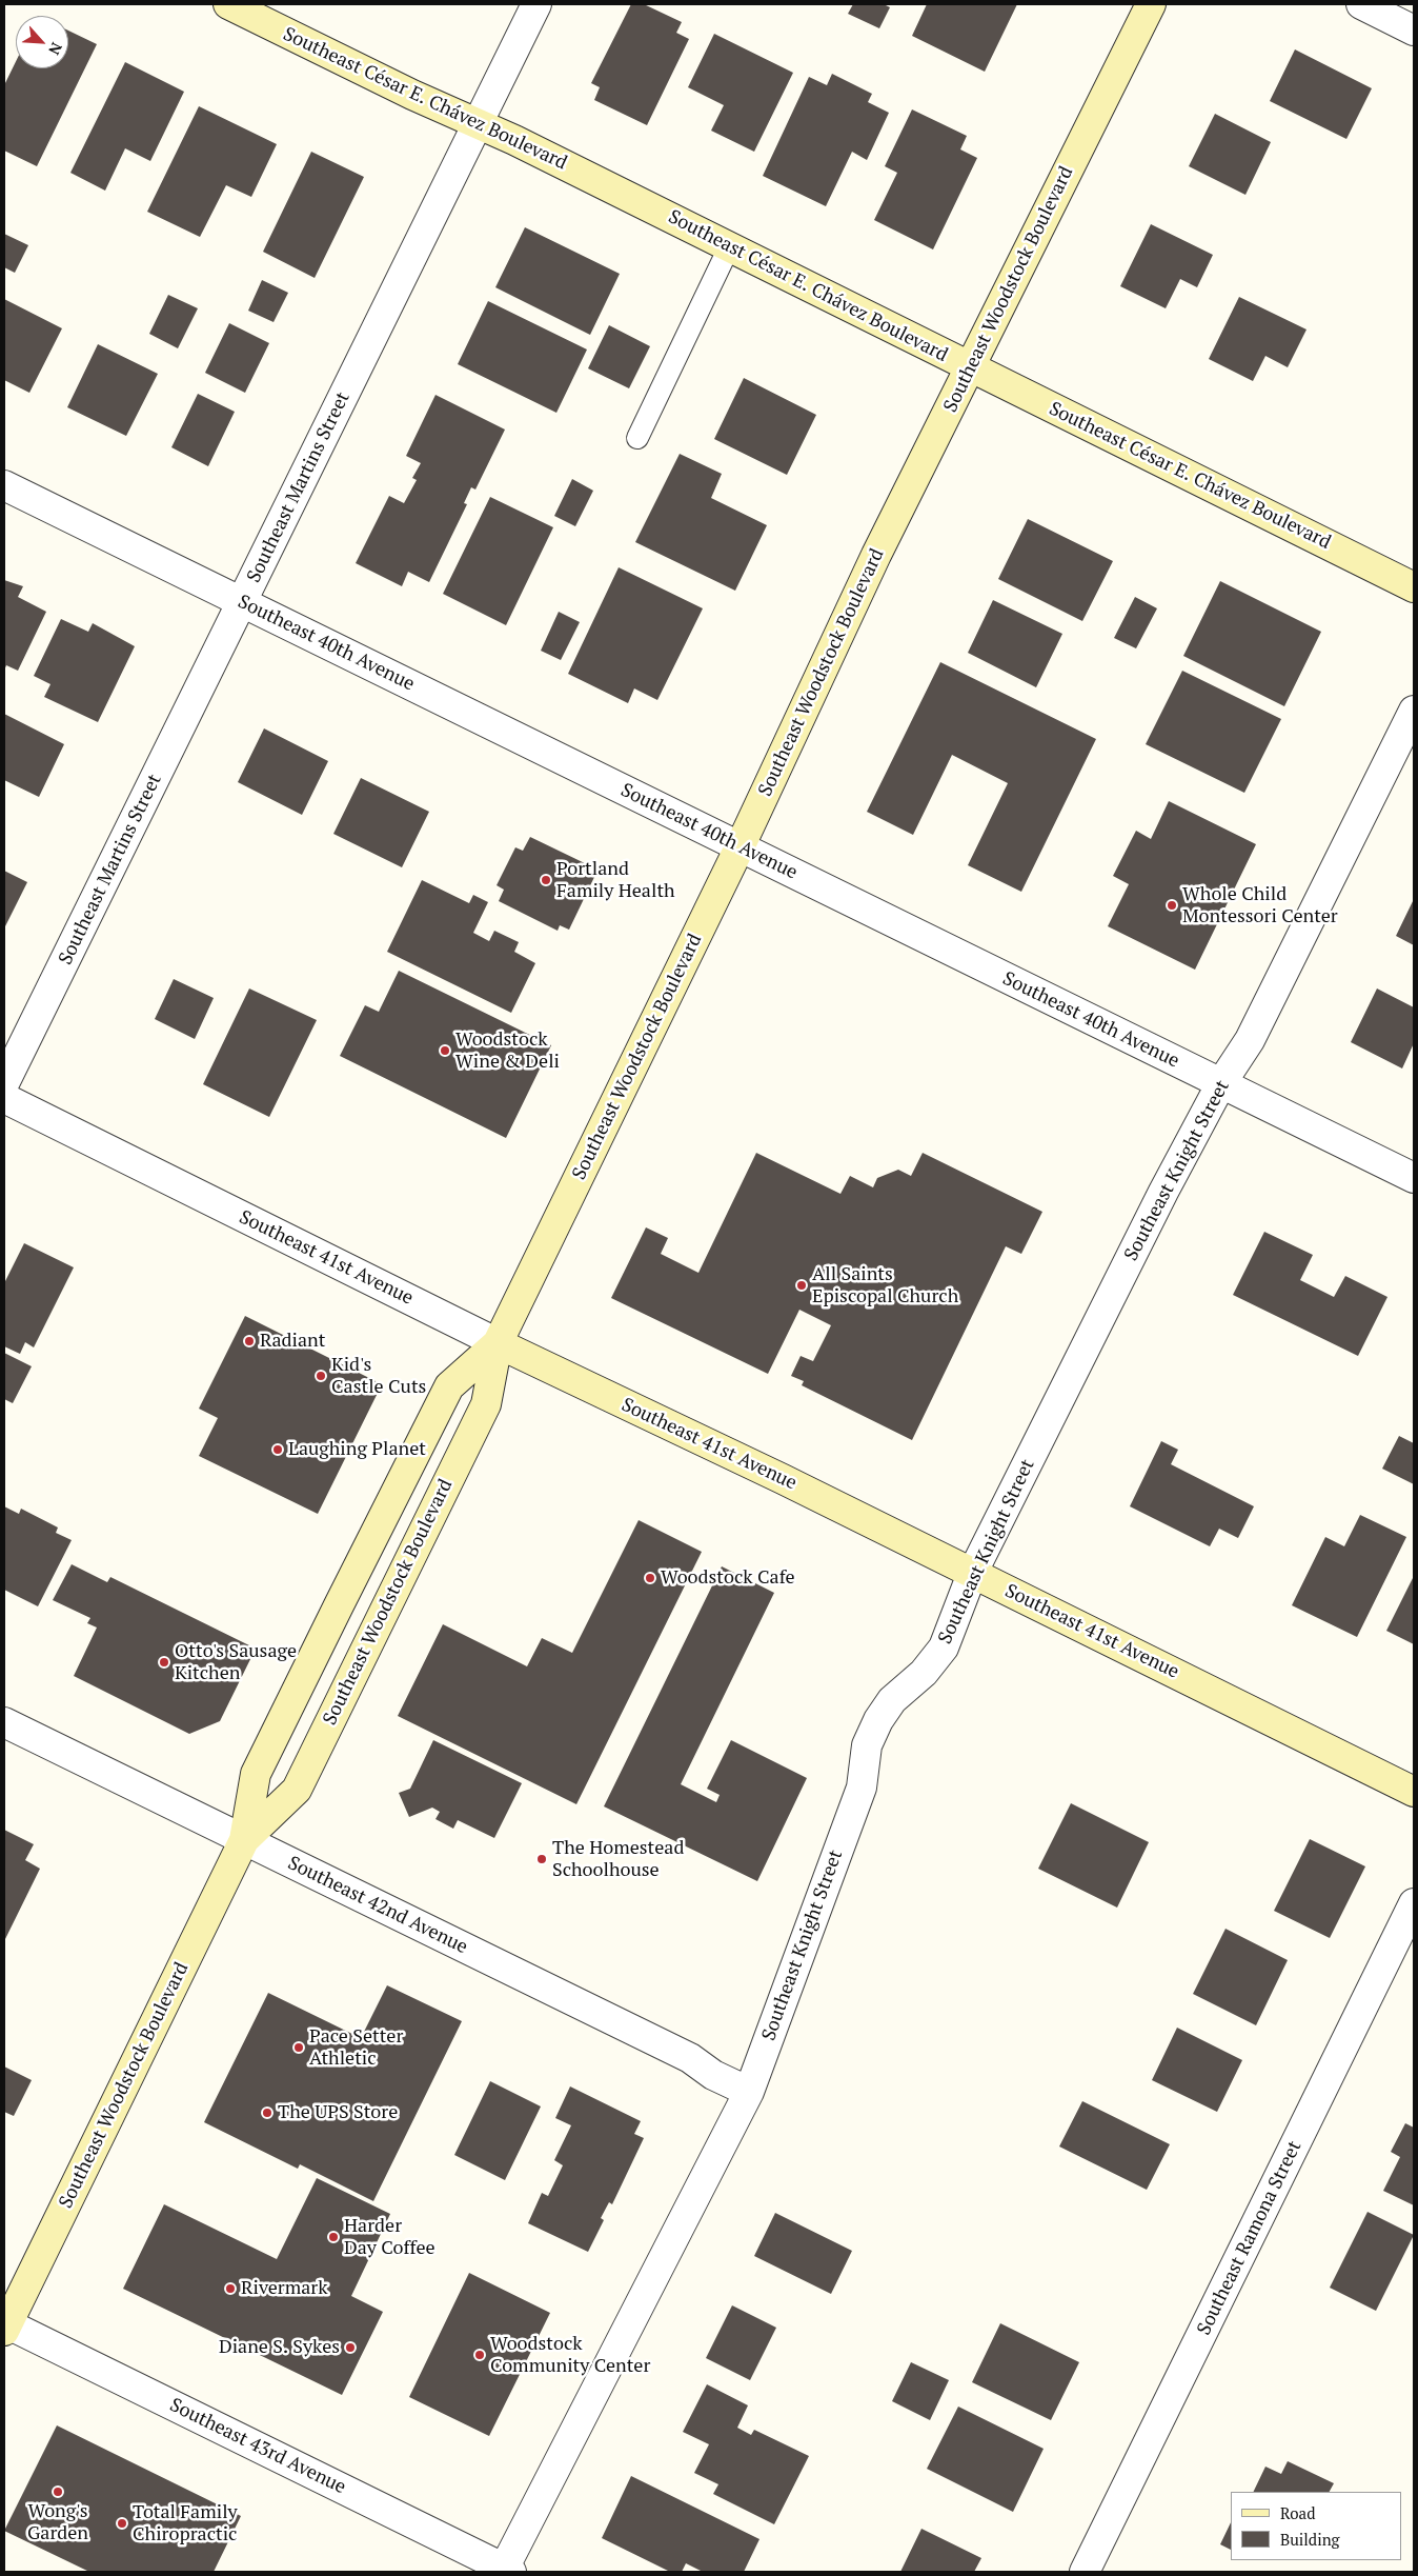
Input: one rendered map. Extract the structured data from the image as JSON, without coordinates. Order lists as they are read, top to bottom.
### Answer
{
  "streets": {
    "main road": ["Southeast César E. Chávez Boulevard", "Southeast Woodstock Boulevard", "Southeast 41st Avenue"],
    "street": [
      "Southeast Martins Street",
      "Southeast 40th Avenue",
      "Southeast Knight Street",
      "Southeast 42nd Avenue",
      "Southeast Ramona Street",
      "Southeast 43rd Avenue"
    ]
  },
  "crossings": [
    ["Southeast César E. Chávez Boulevard", "Southeast Woodstock Boulevard"],
    ["Southeast César E. Chávez Boulevard", "Southeast Martins Street"],
    ["Southeast Woodstock Boulevard", "Southeast 40th Avenue"],
    ["Southeast Woodstock Boulevard", "Southeast 41st Avenue"],
    ["Southeast Woodstock Boulevard", "Southeast 42nd Avenue"],
    ["Southeast Woodstock Boulevard", "Southeast 43rd Avenue"],
    ["Southeast Martins Street", "Southeast 40th Avenue"],
    ["Southeast 40th Avenue", "Southeast Knight Street"],
    ["Southeast Knight Street", "Southeast 41st Avenue"],
    ["Southeast Knight Street", "Southeast 42nd Avenue"],
    ["Southeast Knight Street", "Southeast 43rd Avenue"]
  ],
  "places": [
    "Portland Family Health",
    "Whole Child Montessori Center",
    "Woodstock Wine & Deli",
    "All Saints Episcopal Church",
    "Radiant",
    "Kid's Castle Cuts",
    "Laughing Planet",
    "Woodstock Cafe",
    "Otto's Sausage Kitchen",
    "The Homestead Schoolhouse",
    "Pace Setter Athletic",
    "The UPS Store",
    "Harder Day Coffee",
    "Rivermark",
    "Diane S. Sykes",
    "Woodstock Community Center",
    "Wong's Garden",
    "Total Family Chiropractic"
  ],
  "legend": ["Road", "Building"],
  "north": "bottom right"
}
